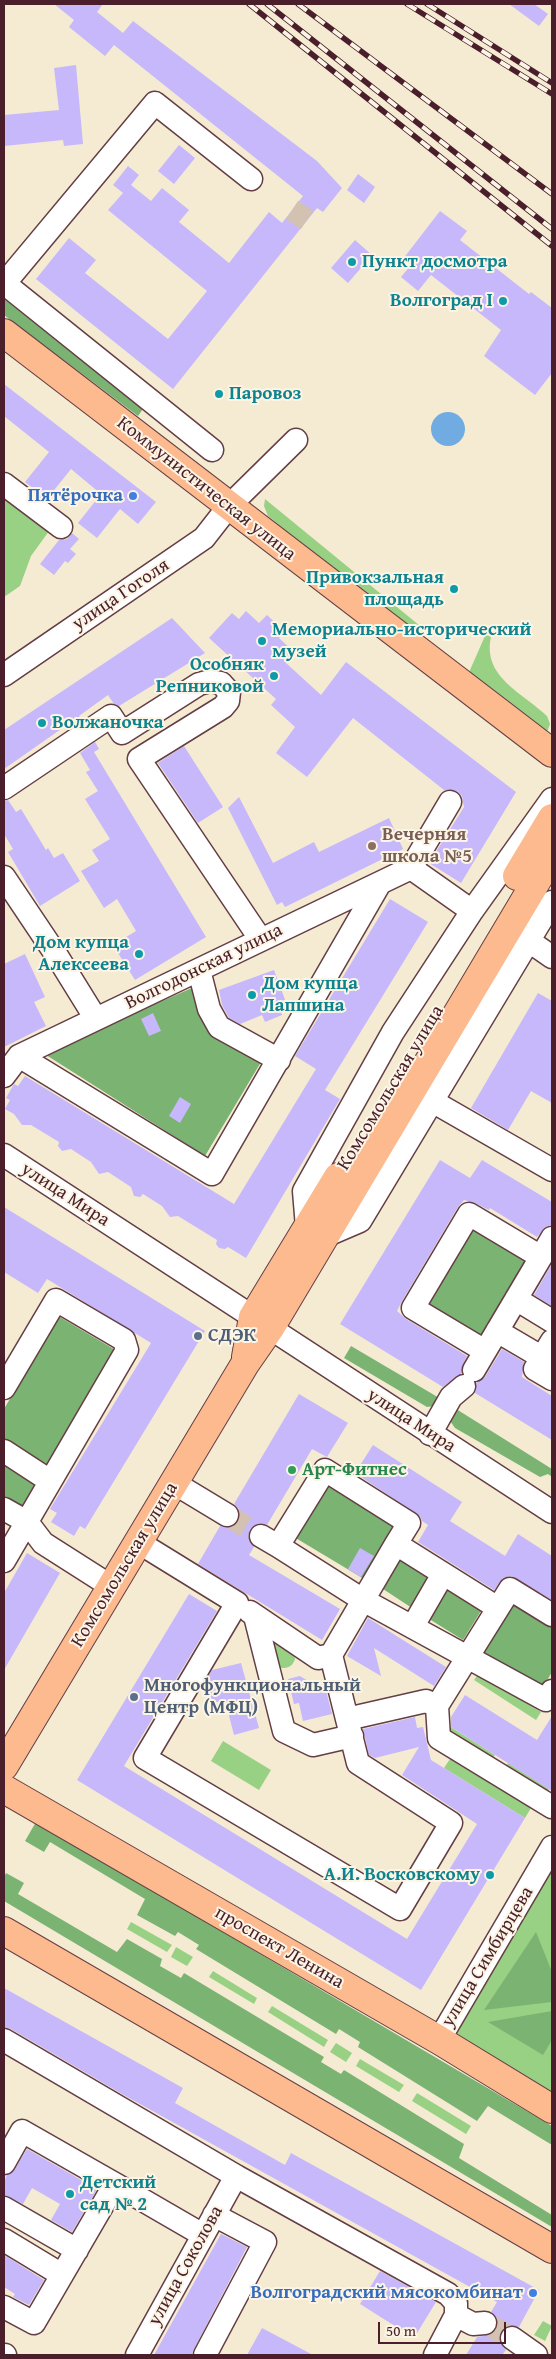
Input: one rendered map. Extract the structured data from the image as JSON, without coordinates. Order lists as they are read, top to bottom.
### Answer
{
  "streets": {
    "main road": ["Коммунистическая улица", "Комсомольская улица", "проспект Ленина"],
    "street": [
      "улица Гоголя",
      "Волгодонская улица",
      "улица Мира",
      "улица Симбирцева",
      "улица Соколова"
    ]
  },
  "crossings": [
    ["Коммунистическая улица", "улица Гоголя"],
    ["Комсомольская улица", "улица Мира"],
    ["проспект Ленина", "улица Симбирцева"]
  ],
  "places": [
    "Пункт досмотра",
    "Волгоград I",
    "Паровоз",
    "Пятёрочка",
    "Привокзальная площадь",
    "Мемориально-исторический музей",
    "Особняк Репниковой",
    "Волжаночка",
    "Вечерняя школа №5",
    "Дом купца Алексеева",
    "Дом купца Лапшина",
    "СДЭК",
    "Арт-Фитнес",
    "Многофункциональный Центр (МФЦ)",
    "А.И. Восковскому",
    "Детский сад № 2",
    "Волгоградский мясокомбинат"
  ],
  "scale_bar": "50 m"
}
